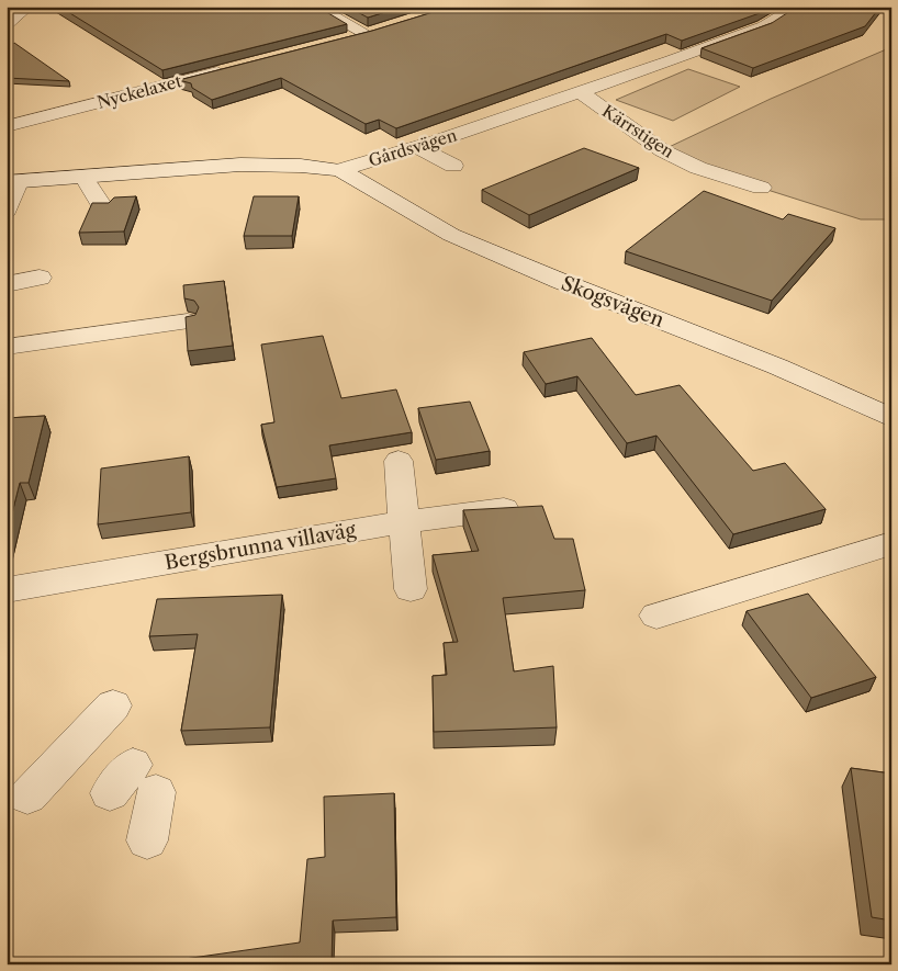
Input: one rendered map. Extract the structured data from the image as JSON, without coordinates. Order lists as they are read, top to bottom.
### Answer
{
  "streets": {
    "street": [
      "Nyckelaxet",
      "Kärrstigen",
      "Gårdsvägen",
      "Skogsvägen",
      "Bergsbrunna villaväg"
    ]
  },
  "crossings": [
    ["Kärrstigen", "Gårdsvägen"],
    ["Gårdsvägen", "Skogsvägen"]
  ]
}
